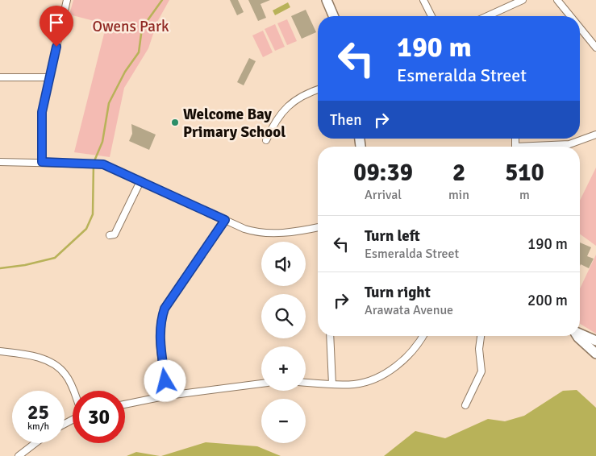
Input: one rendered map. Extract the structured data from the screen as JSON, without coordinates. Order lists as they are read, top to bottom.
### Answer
{
  "parks": ["Owens Park"],
  "places": ["Welcome Bay Primary School"],
  "page": {
    "turn": ["190 m", "Esmeralda Street"],
    "then": "Then",
    "eta": [
      "09:39",
      "Arrival",
      "2",
      "min",
      "510",
      "m"
    ],
    "list": [
      {
        "name": "Turn left",
        "note": "Esmeralda Street",
        "value": "190 m"
      },
      {
        "name": "Turn right",
        "note": "Arawata Avenue",
        "value": "200 m"
      }
    ],
    "map_buttons": ["+", "−"],
    "speed": "25 km/h",
    "limit": "30"
  }
}
